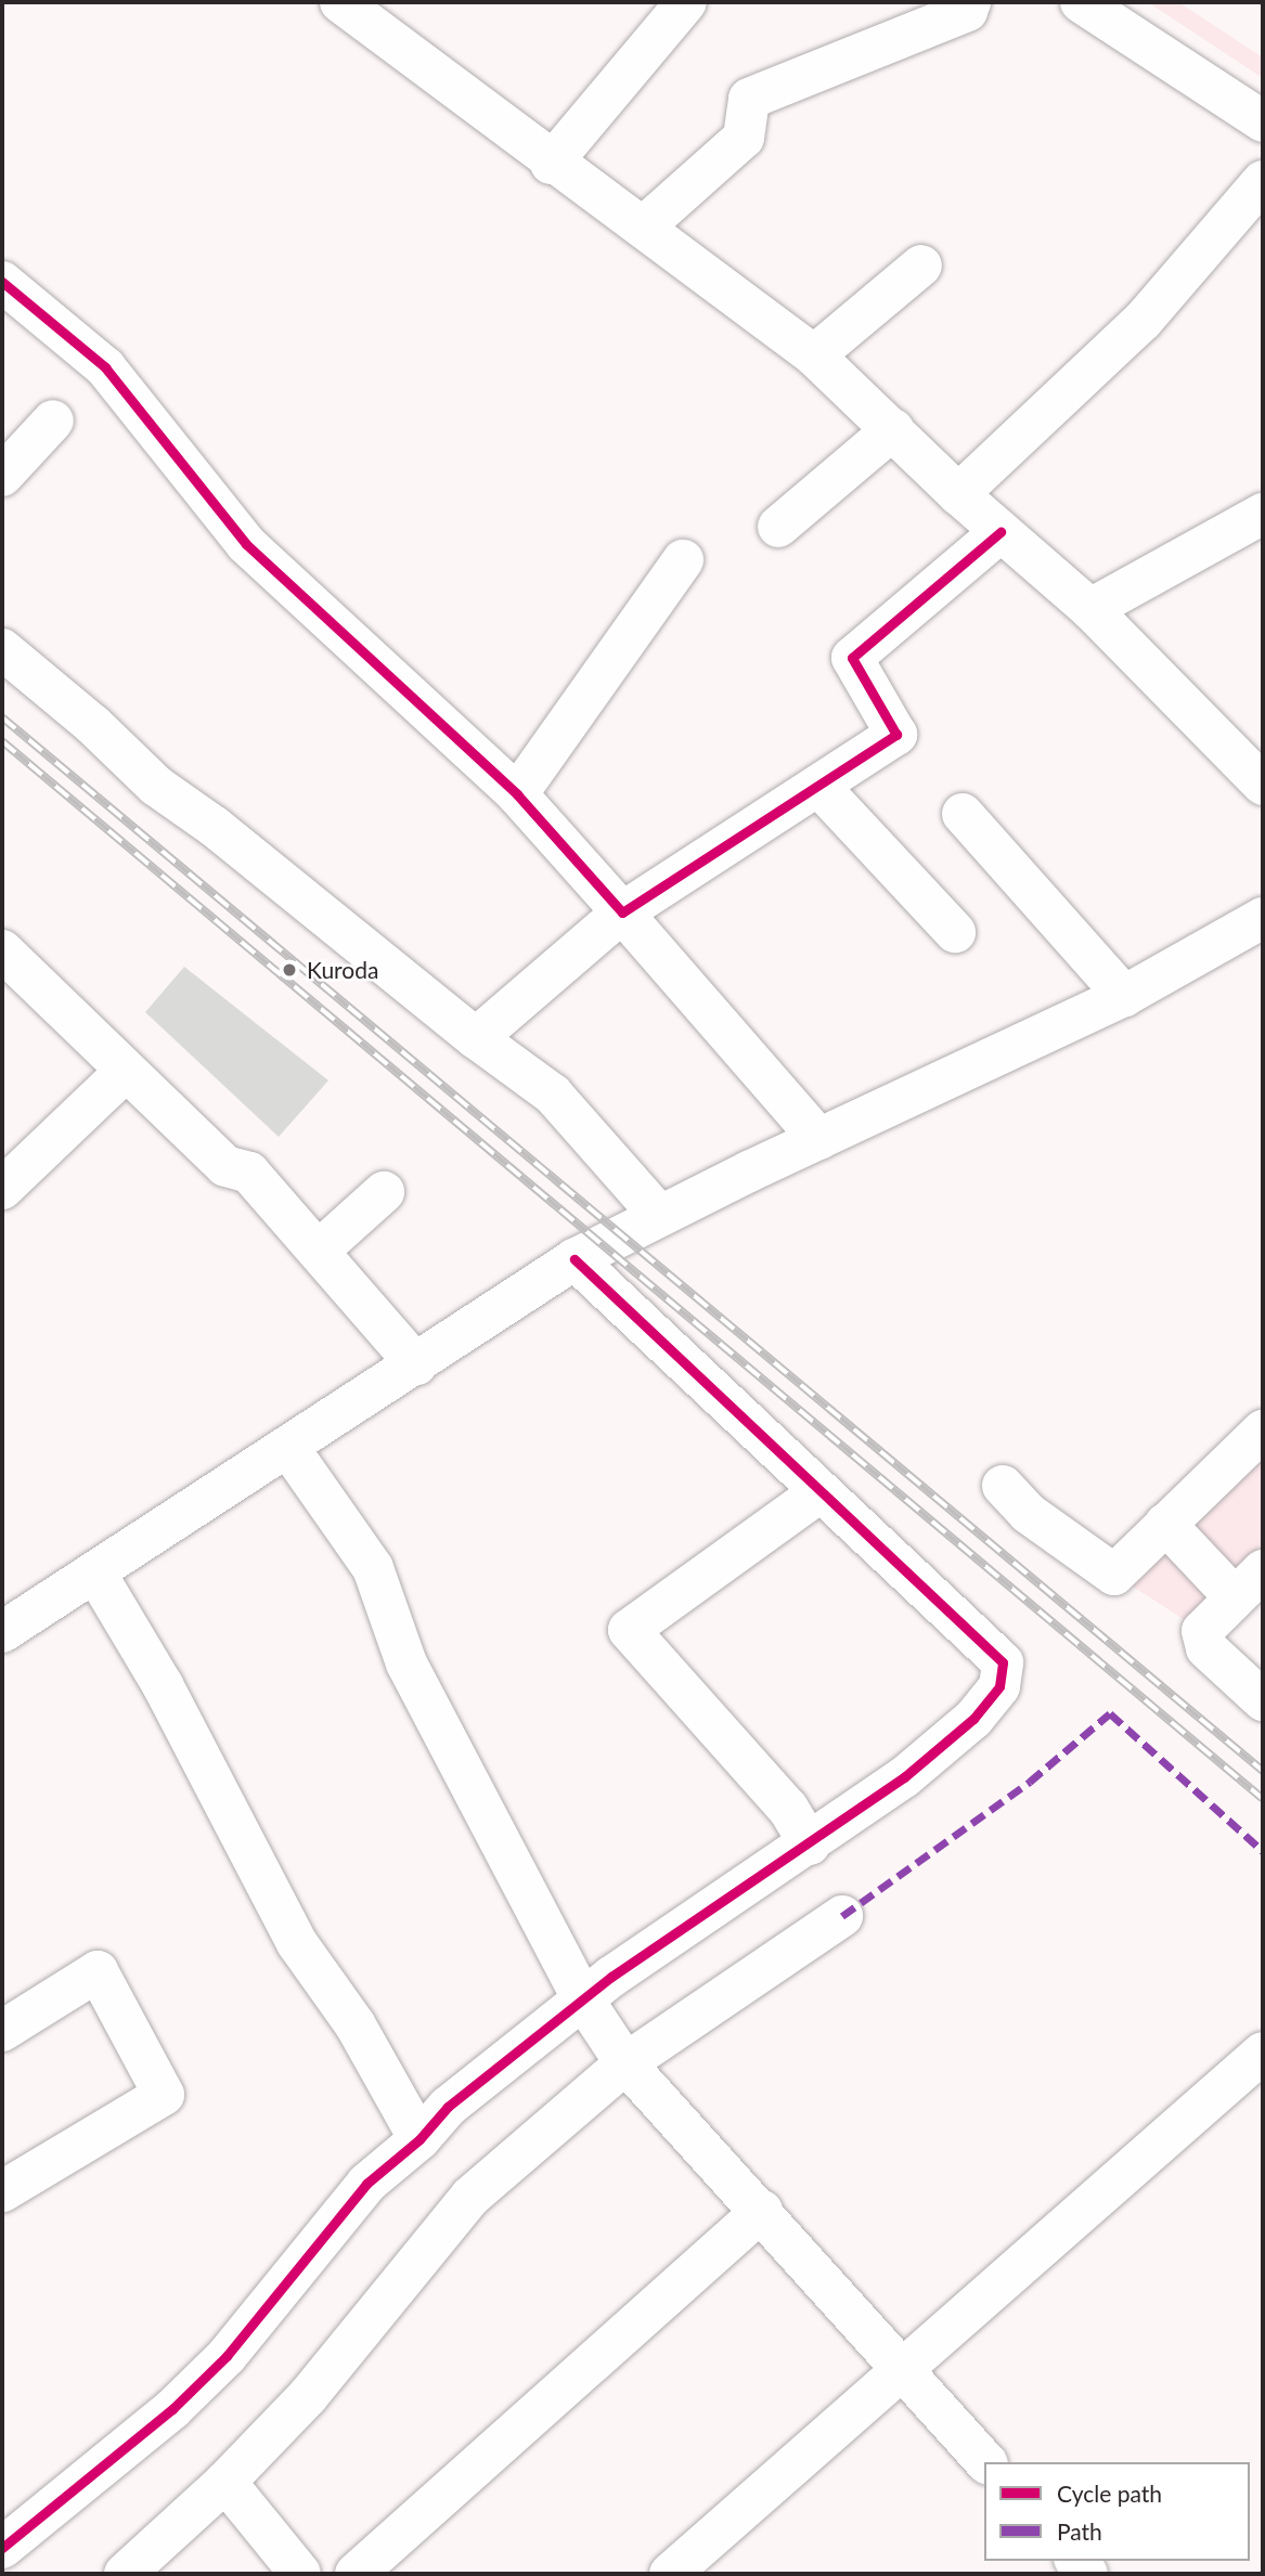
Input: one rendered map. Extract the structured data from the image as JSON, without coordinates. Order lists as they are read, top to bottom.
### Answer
{
  "places": ["Kuroda"],
  "legend": ["Cycle path", "Path"]
}
